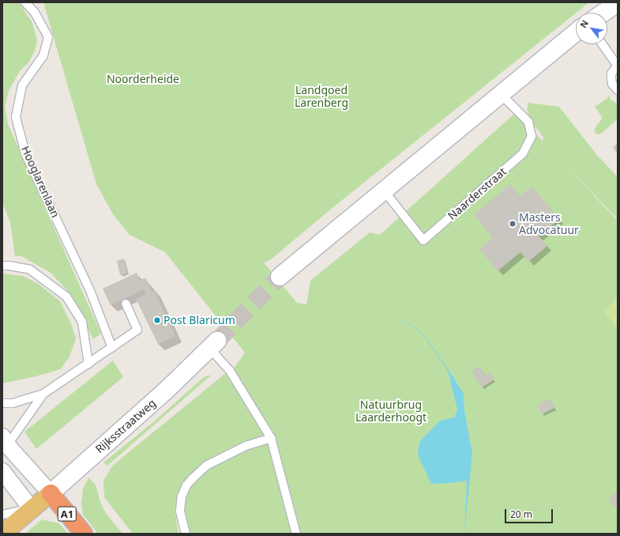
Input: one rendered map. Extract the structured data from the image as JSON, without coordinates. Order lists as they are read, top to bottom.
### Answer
{
  "streets": {
    "highway": ["A1"],
    "main road": ["Rijksstraatweg"],
    "lane": ["Hooglarenlaan", "Naarderstraat"]
  },
  "crossings": [
    ["Rijksstraatweg", "A1"]
  ],
  "parks": ["Noorderheide", "Landgoed Larenberg", "Natuurbrug Laarderhoogt"],
  "places": ["Masters Advocatuur", "Post Blaricum"],
  "scale_bar": "20 m",
  "north": "top left"
}
